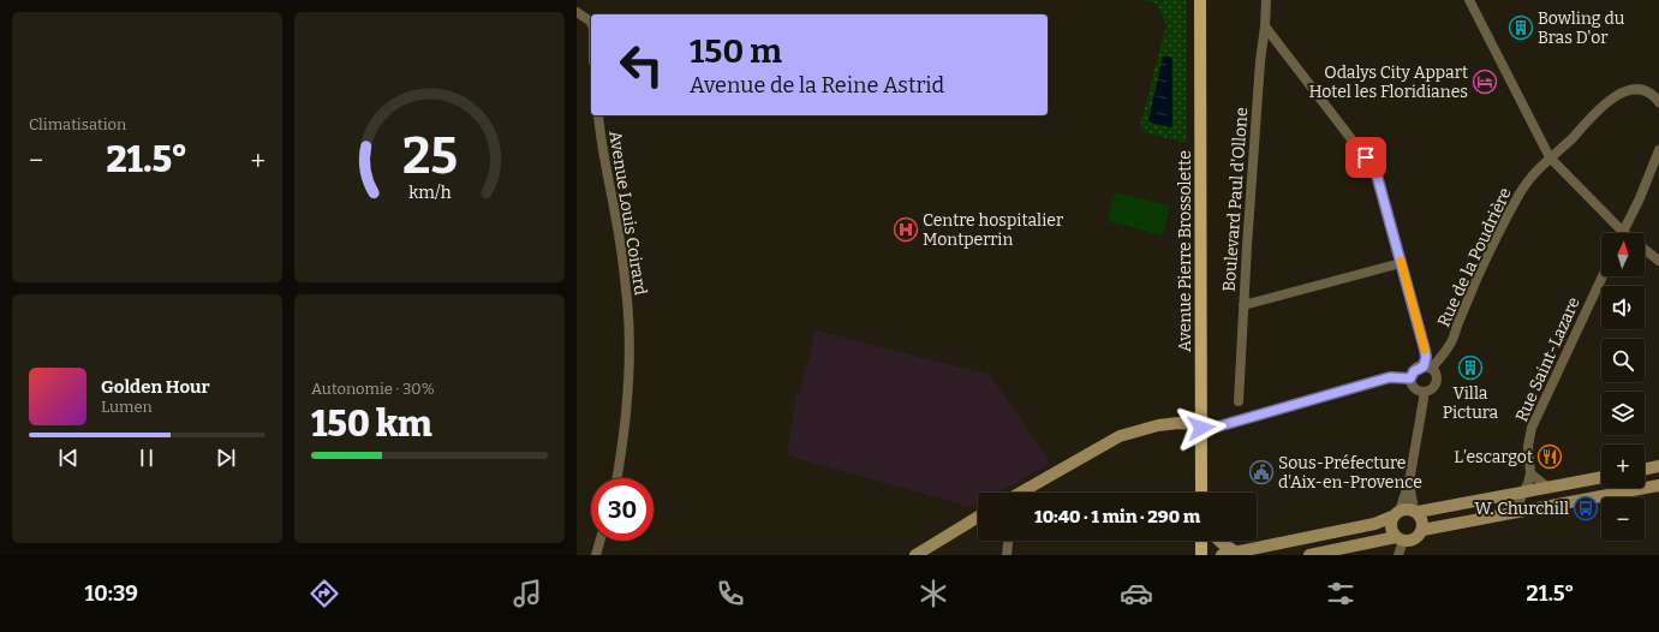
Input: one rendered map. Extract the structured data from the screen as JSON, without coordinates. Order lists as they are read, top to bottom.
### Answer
{
  "streets": {
    "main road": ["Avenue Pierre Brossolette"],
    "street": [
      "Boulevard Paul d'Ollone",
      "Avenue Louis Coirard",
      "Rue de la Poudrière",
      "Rue Saint-Lazare"
    ]
  },
  "places": {
    "building": ["Bowling du Bras D'or", "Villa Pictura"],
    "hotel": ["Odalys City Appart Hotel les Floridianes"],
    "hospital": ["Centre hospitalier Montperrin"],
    "restaurant": ["L’escargot"],
    "public building": ["Sous-Préfecture d'Aix-en-Provence"],
    "bus stop": ["W. Churchill"]
  },
  "north": "top",
  "page": {
    "tile": [
      "Climatisation",
      ["Autonomie · 30%", "150 km"]
    ],
    "turn": ["150 m", "Avenue de la Reine Astrid"],
    "heat": ["−", "21.5°", "+"],
    "map_buttons": ["+", "−"],
    "song": ["Golden Hour", "Lumen"],
    "limit": "30",
    "trip": "10:40 · 1 min · 290 m",
    "tabs": ["10:39", "21.5°"],
    "gauge": ["25", "km/h"]
  }
}
